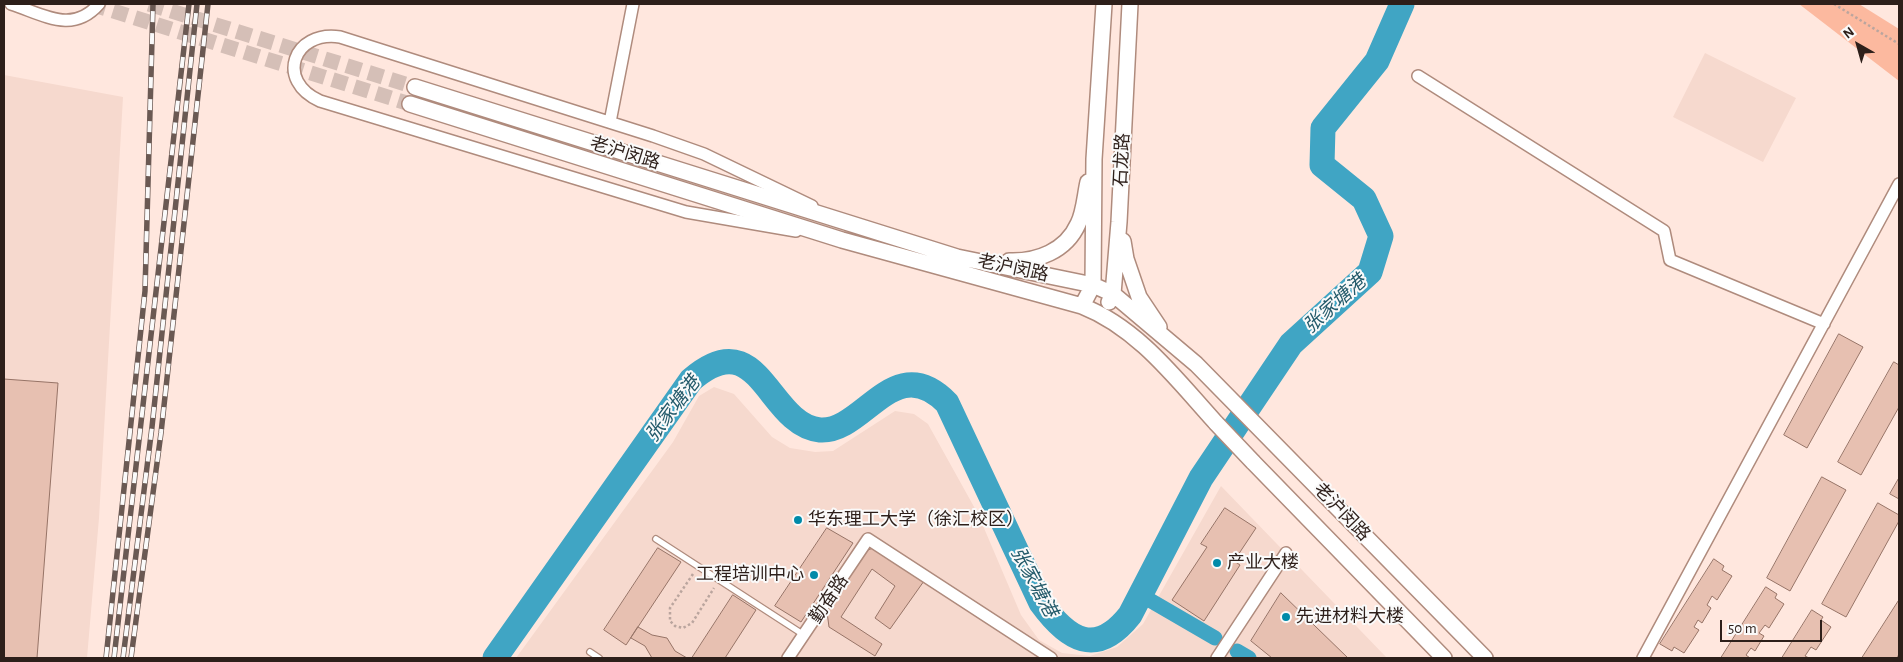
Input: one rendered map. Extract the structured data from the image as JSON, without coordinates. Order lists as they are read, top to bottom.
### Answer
{
  "streets": {
    "main road": ["老沪闵路", "石龙路"],
    "street": ["勤奋路"]
  },
  "crossings": [
    ["老沪闵路", "石龙路"]
  ],
  "water": ["张家塘港"],
  "places": [
    "华东理工大学（徐汇校区）",
    "产业大楼",
    "工程培训中心",
    "先进材料大楼"
  ],
  "scale_bar": "50 m",
  "north": "top left"
}
